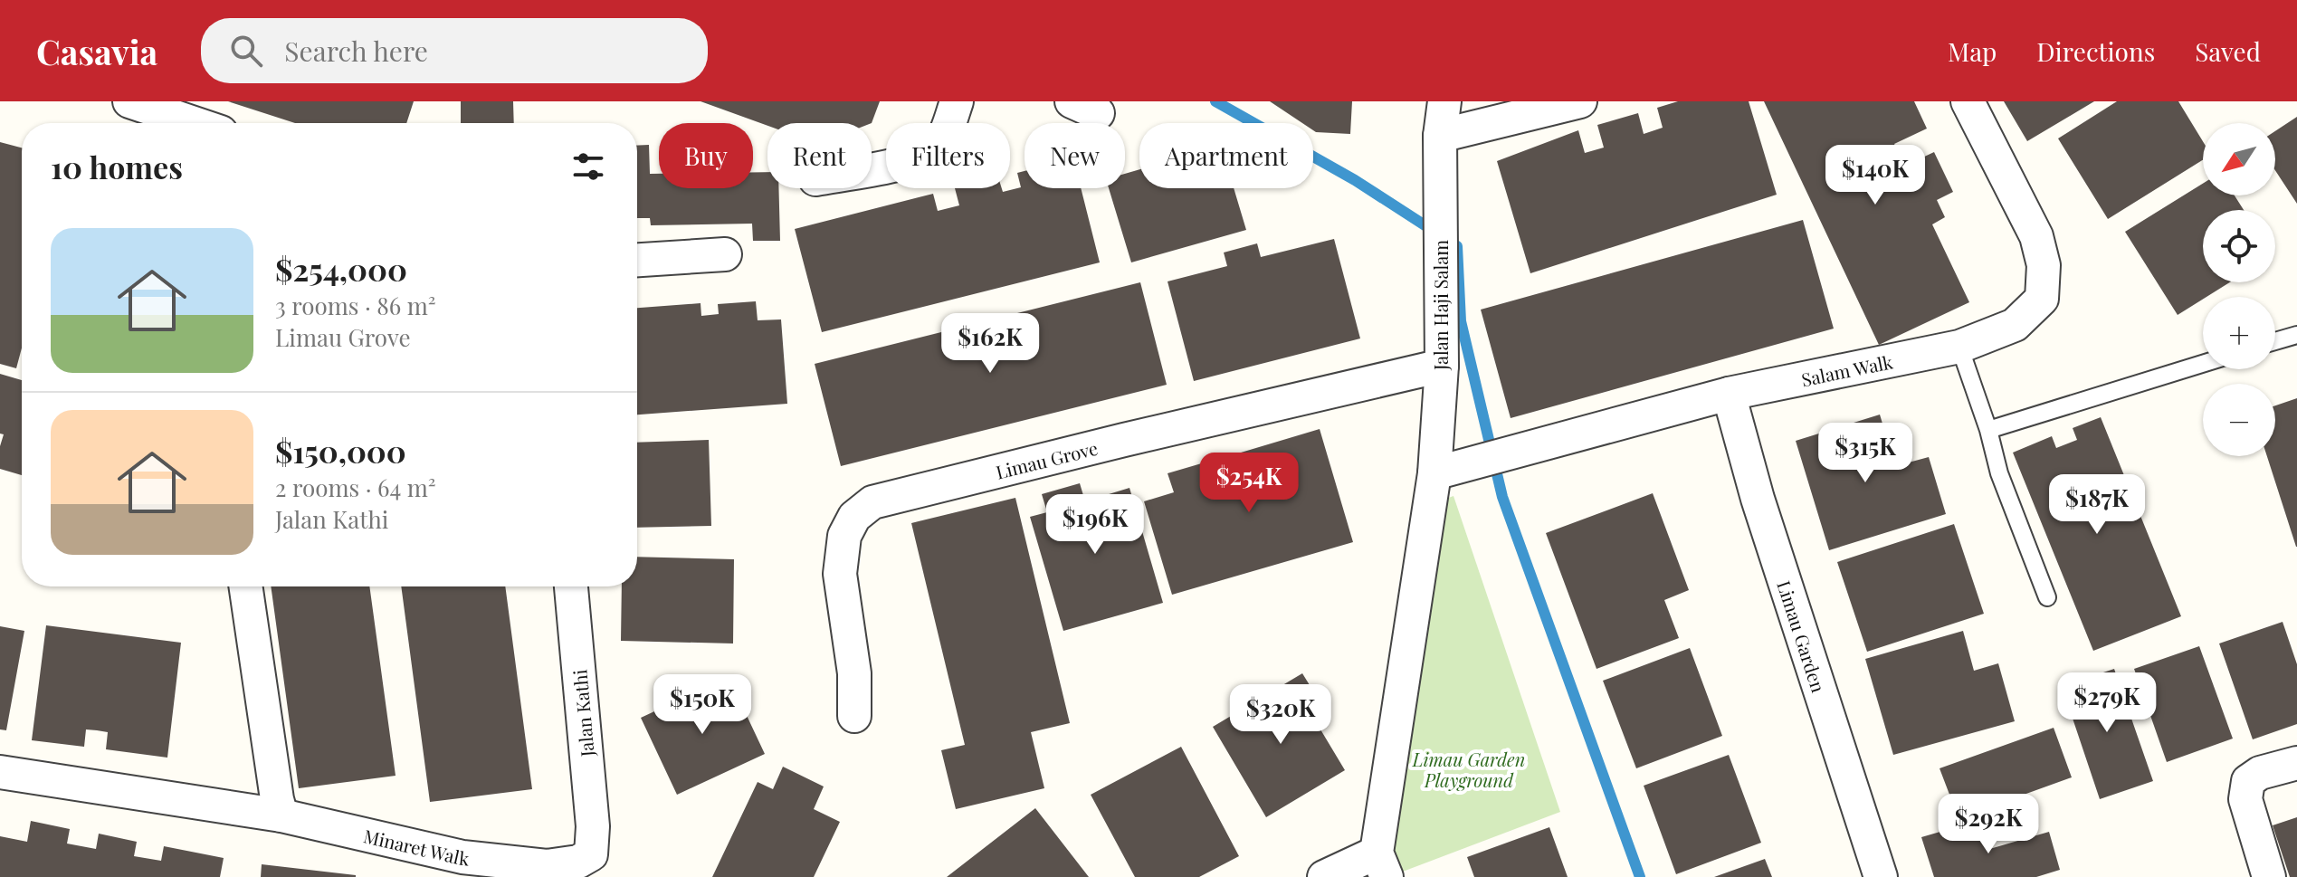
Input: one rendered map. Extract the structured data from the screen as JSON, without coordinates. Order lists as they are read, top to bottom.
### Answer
{
  "streets": {
    "street": [
      "Jalan Haji Salam",
      "Salam Walk",
      "Limau Grove",
      "Limau Garden",
      "Jalan Kathi",
      "Minaret Walk"
    ]
  },
  "crossings": [
    ["Jalan Haji Salam", "Salam Walk"],
    ["Jalan Haji Salam", "Limau Grove"],
    ["Salam Walk", "Limau Garden"],
    ["Jalan Kathi", "Minaret Walk"]
  ],
  "parks": ["Limau Garden Playground"],
  "north": "bottom left",
  "page": {
    "header": "Casavia",
    "search": "Search here",
    "nav": ["Map", "Directions", "Saved"],
    "map_buttons": ["+", "−"],
    "chip": [
      "Buy",
      "Rent",
      "Filters",
      "New",
      "Apartment"
    ],
    "heading": "10 homes",
    "price": [
      "$140K",
      "$162K",
      "$315K",
      "$254K",
      "$187K",
      "$196K",
      "$279K",
      "$150K",
      "$320K",
      "$292K"
    ],
    "list": [
      {
        "name": "$254,000",
        "note": "3 rooms · 86 m² · Limau Grove"
      },
      {
        "name": "$150,000",
        "note": "2 rooms · 64 m² · Jalan Kathi"
      }
    ]
  }
}
